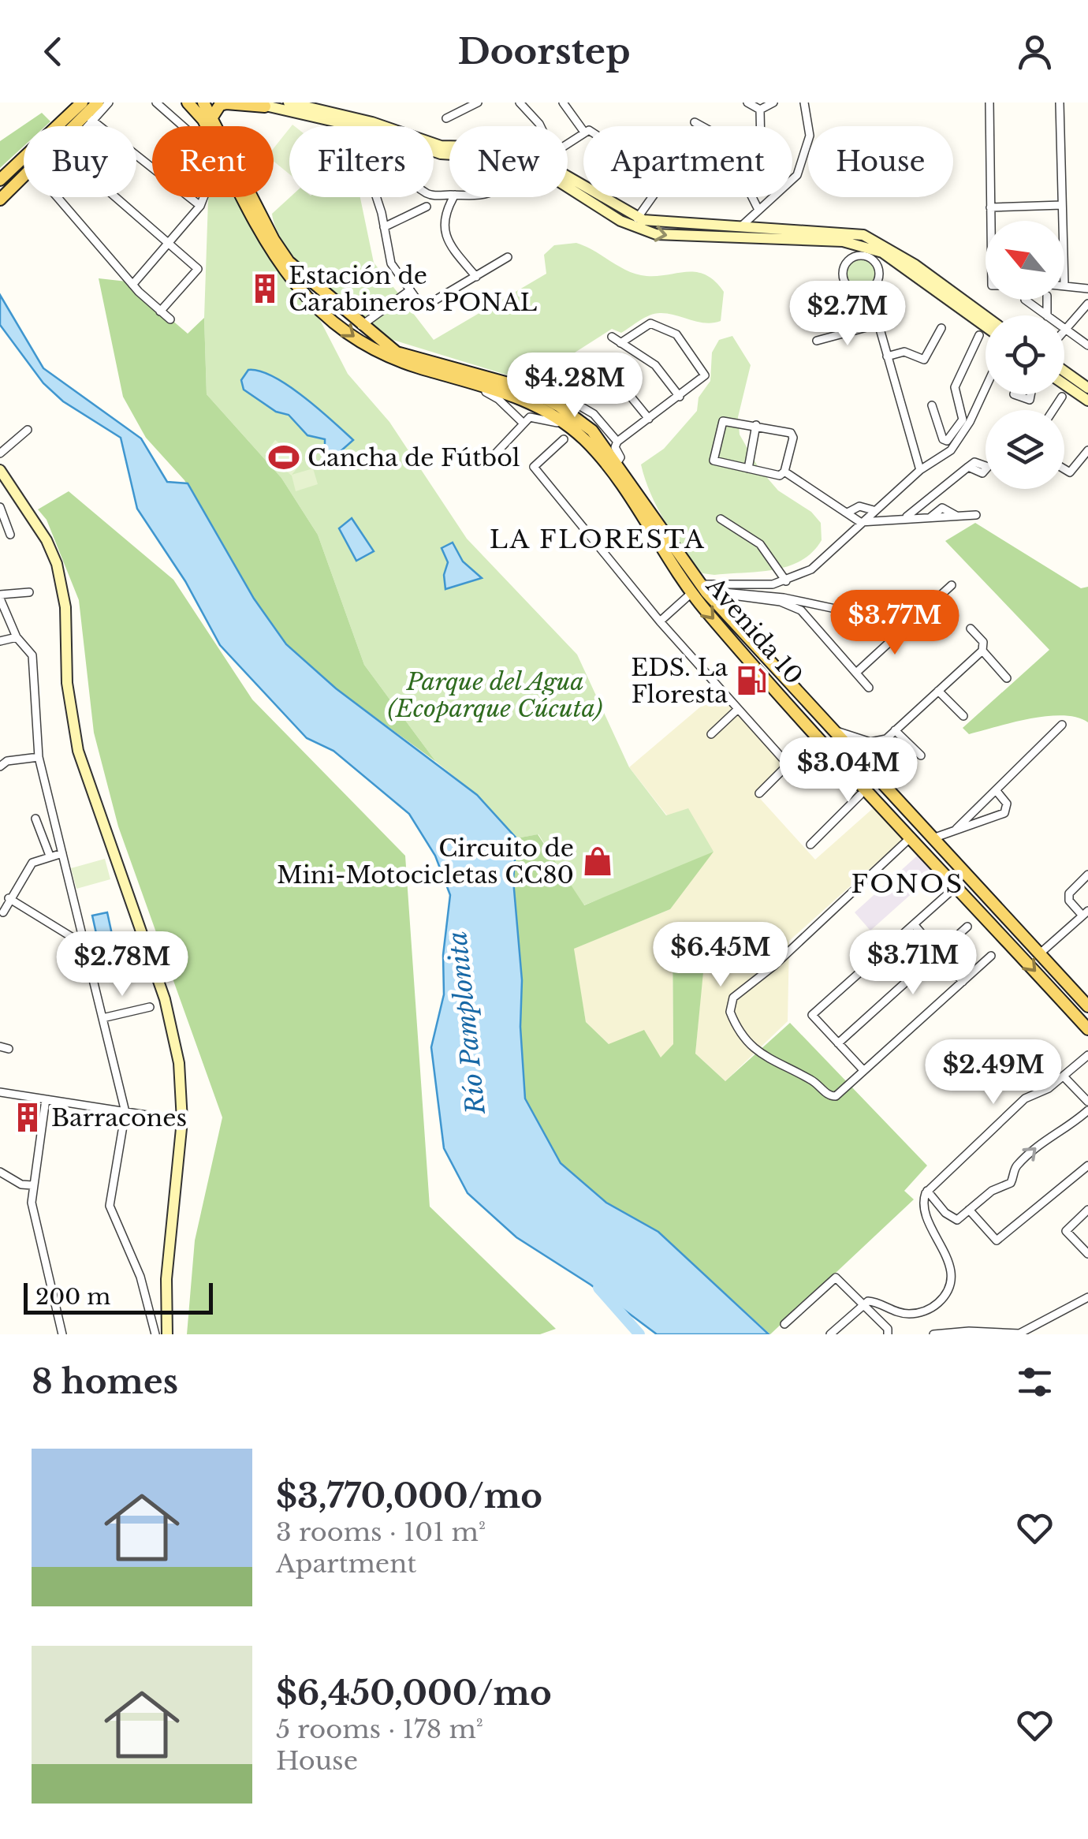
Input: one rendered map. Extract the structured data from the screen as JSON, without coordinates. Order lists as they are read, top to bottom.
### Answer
{
  "streets": {
    "main road": ["Avenida 10"]
  },
  "districts": ["LA FLORESTA", "FONOS"],
  "water": ["Río Pamplonita"],
  "parks": ["Parque del Agua (Ecoparque Cúcuta)"],
  "places": {
    "building": ["Estación de Carabineros PONAL", "Barracones"],
    "sports": ["Cancha de Fútbol"],
    "fuel station": ["EDS. La Floresta"],
    "shop": ["Circuito de Mini-Motocicletas CC80"]
  },
  "scale_bar": "200 m",
  "north": "top left",
  "page": {
    "header": "Doorstep",
    "chip": [
      "Buy",
      "Rent",
      "Filters",
      "New",
      "Apartment",
      "House"
    ],
    "price": [
      "$2.7M",
      "$4.28M",
      "$3.77M",
      "$3.04M",
      "$6.45M",
      "$3.71M",
      "$2.78M",
      "$2.49M"
    ],
    "scale": "200 m",
    "heading": "8 homes",
    "list": [
      {
        "name": "$3,770,000/mo",
        "note": "3 rooms · 101 m² · Apartment"
      },
      {
        "name": "$6,450,000/mo",
        "note": "5 rooms · 178 m² · House"
      }
    ]
  }
}
